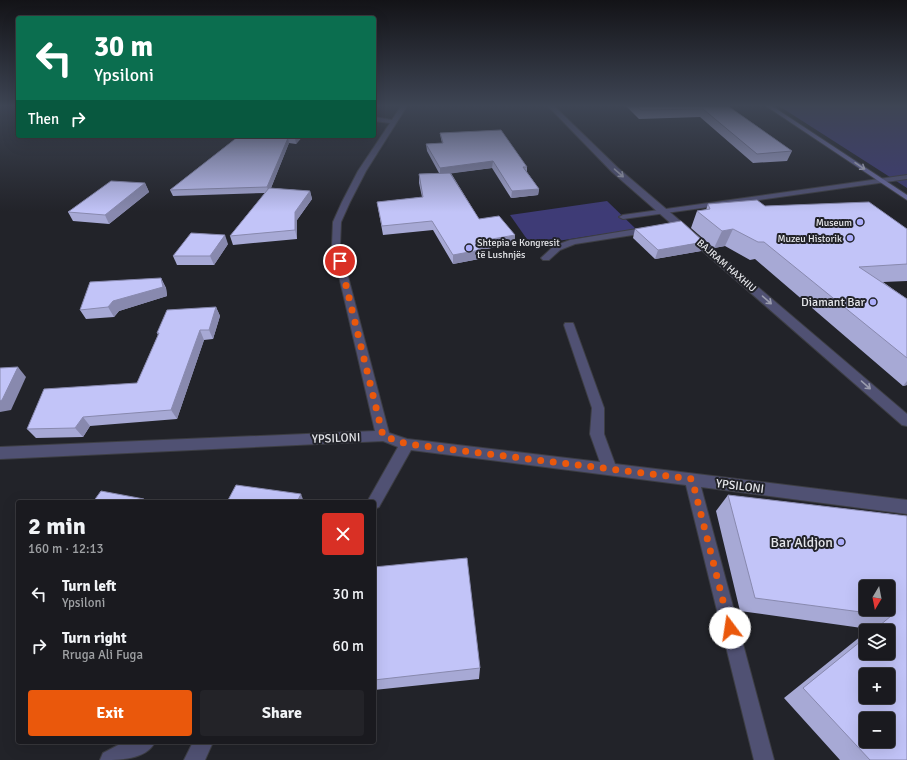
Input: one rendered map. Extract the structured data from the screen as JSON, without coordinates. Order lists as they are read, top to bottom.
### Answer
{
  "streets": {
    "street": ["BAJRAM HAXHIU", "YPSILONI"]
  },
  "one_way": ["BAJRAM HAXHIU"],
  "places": [
    "Museum",
    "Muzeu Historik",
    "Shtepia e Kongresit të Lushnjës",
    "Diamant Bar",
    "Bar Aldjon"
  ],
  "north": "bottom",
  "page": {
    "turn": ["30 m", "Ypsiloni"],
    "then": "Then",
    "heading": ["2 min", "160 m · 12:13"],
    "list": [
      {
        "name": "Turn left",
        "note": "Ypsiloni",
        "value": "30 m"
      },
      {
        "name": "Turn right",
        "note": "Rruga Ali Fuga",
        "value": "60 m"
      }
    ],
    "map_buttons": ["+", "−"],
    "buttons": ["Exit", "Share"]
  }
}
